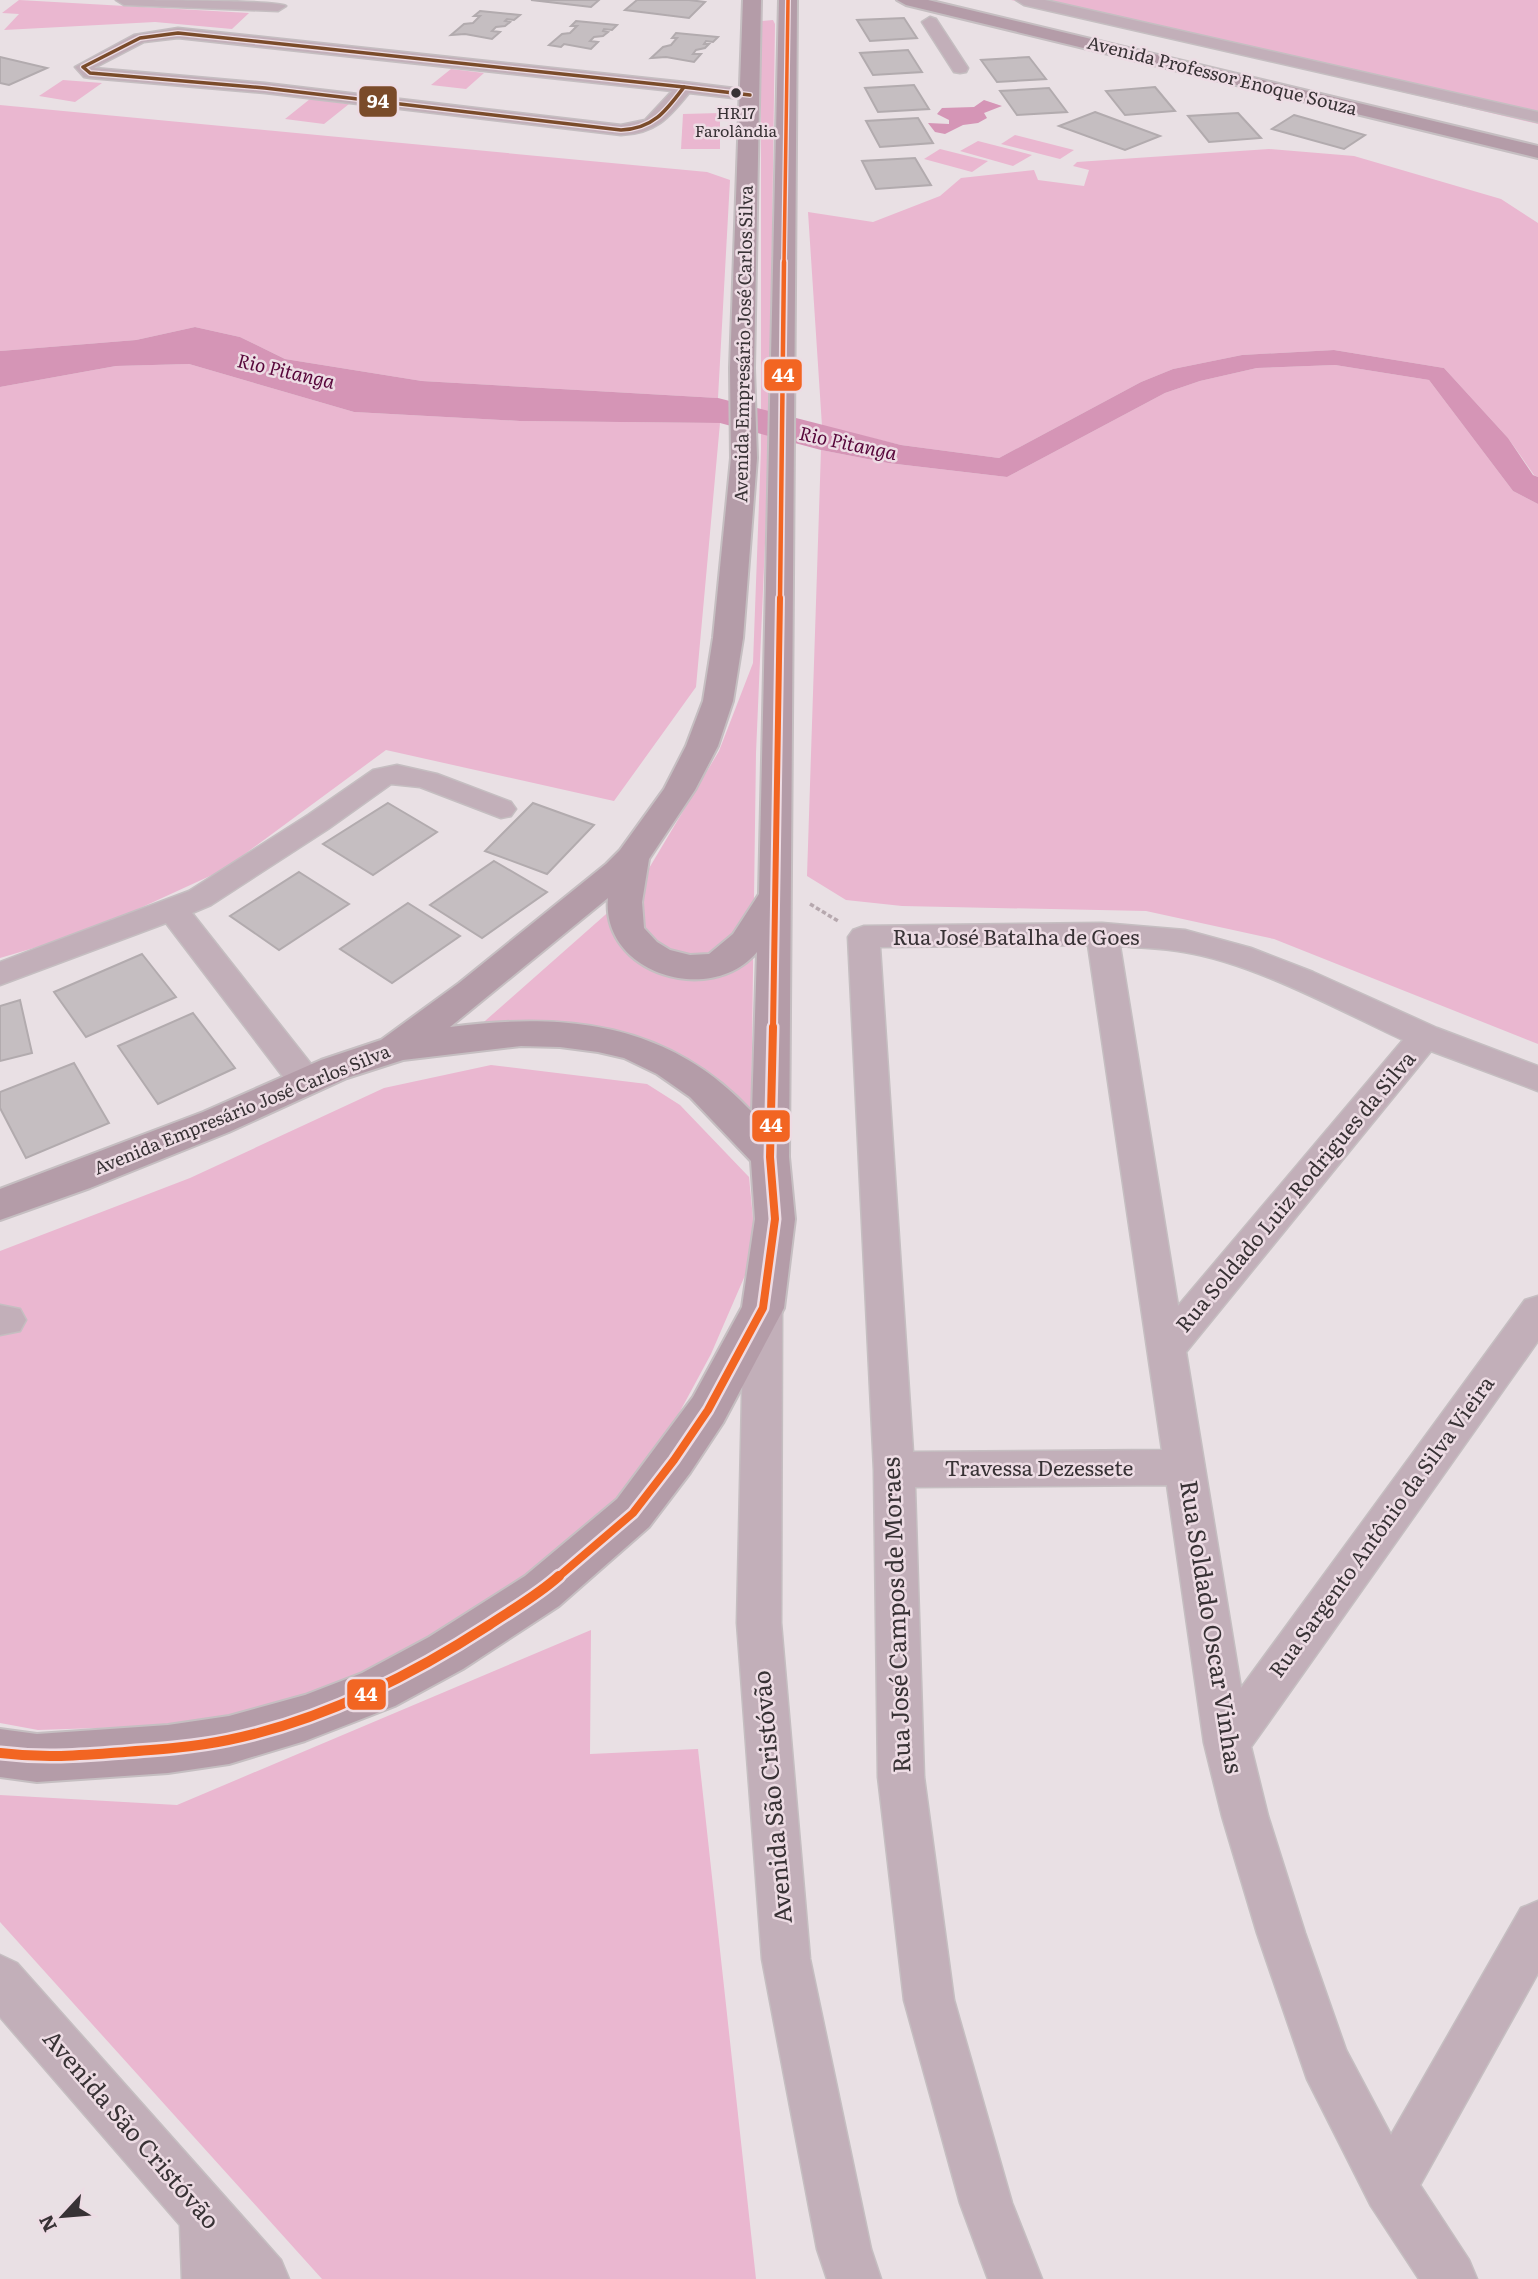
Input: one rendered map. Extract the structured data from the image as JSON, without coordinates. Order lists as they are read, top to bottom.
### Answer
{
  "streets": {
    "main road": ["Avenida Professor Enoque Souza", "Avenida Empresário José Carlos Silva"],
    "street": [
      "Rua José Batalha de Goes",
      "Rua Soldado Luiz Rodrigues da Silva",
      "Travessa Dezessete",
      "Rua Sargento Antônio da Silva Vieira",
      "Rua José Campos de Moraes",
      "Rua Soldado Oscar Vinhas",
      "Avenida São Cristóvão"
    ]
  },
  "crossings": [
    ["Avenida Empresário José Carlos Silva", "Rua José Batalha de Goes"],
    ["Avenida Empresário José Carlos Silva", "Avenida São Cristóvão"],
    ["Rua José Batalha de Goes", "Rua Soldado Luiz Rodrigues da Silva"],
    ["Rua José Batalha de Goes", "Rua José Campos de Moraes"],
    ["Rua José Batalha de Goes", "Rua Soldado Oscar Vinhas"],
    ["Rua Soldado Luiz Rodrigues da Silva", "Rua Soldado Oscar Vinhas"],
    ["Travessa Dezessete", "Rua José Campos de Moraes"],
    ["Travessa Dezessete", "Rua Soldado Oscar Vinhas"],
    ["Rua Sargento Antônio da Silva Vieira", "Rua Soldado Oscar Vinhas"]
  ],
  "water": ["Rio Pitanga"],
  "places": ["HR17 Farolândia"],
  "lines": ["transit line 44", "transit line 94"],
  "north": "bottom left"
}
